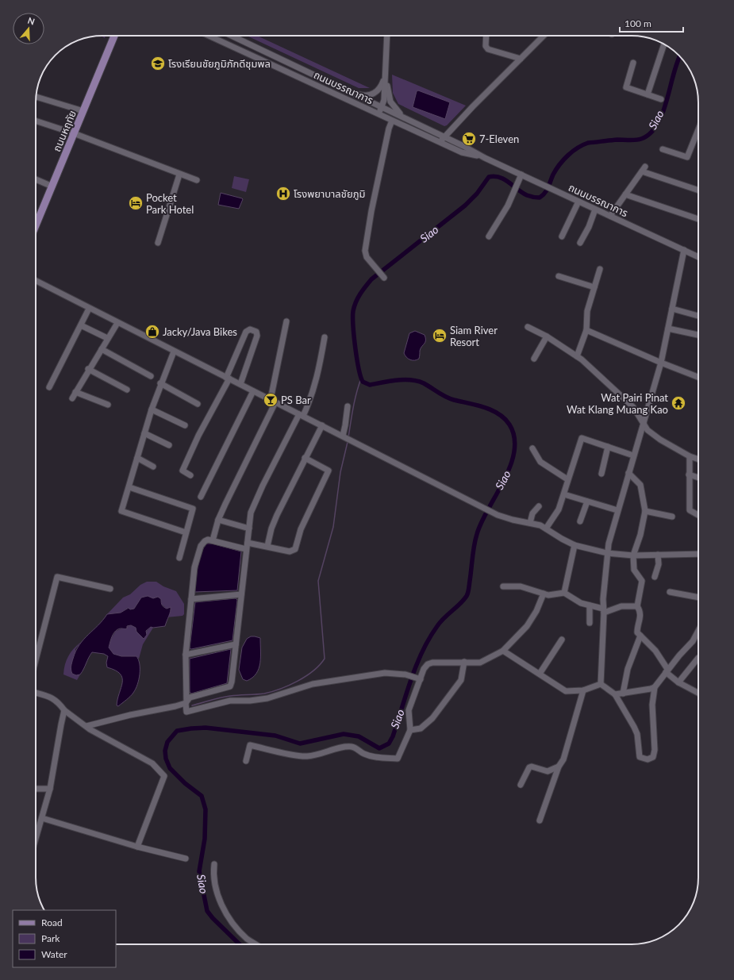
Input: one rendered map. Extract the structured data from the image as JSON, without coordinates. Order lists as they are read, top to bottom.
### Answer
{
  "streets": {
    "main road": ["ถนนหฤทัย"],
    "street": ["ถนนบรรณาการ"]
  },
  "water": ["Siao"],
  "places": {
    "school or university": ["โรงเรียนชัยภูมิภักดีชุมพล"],
    "supermarket": ["7-Eleven"],
    "hospital": ["โรงพยาบาลชัยภูมิ"],
    "hotel": ["Pocket Park Hotel", "Siam River Resort"],
    "shop": ["Jacky/Java Bikes"],
    "bar": ["PS Bar"],
    "temple": ["Wat Pairi Pinat Wat Klang Muang Kao"]
  },
  "legend": ["Road", "Park", "Water"],
  "scale_bar": "100 m",
  "north": "top"
}
